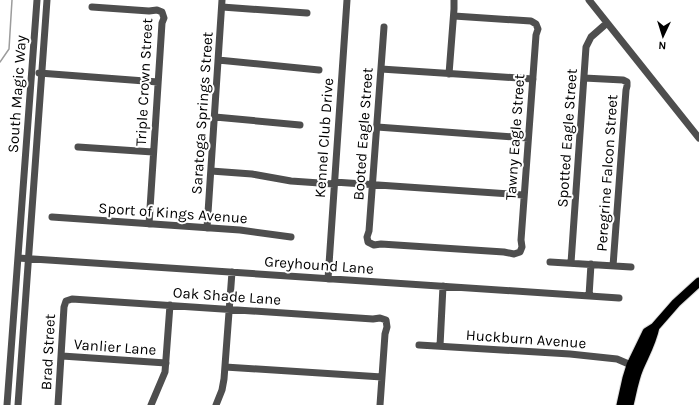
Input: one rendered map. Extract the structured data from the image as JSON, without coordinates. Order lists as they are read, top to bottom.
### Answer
{
  "streets": {
    "street": [
      "Triple Crown Street",
      "South Magic Way",
      "Saratoga Springs Street",
      "Booted Eagle Street",
      "Tawny Eagle Street",
      "Kennel Club Drive",
      "Spotted Eagle Street",
      "Peregrine Falcon Street",
      "Sport of Kings Avenue",
      "Greyhound Lane",
      "Oak Shade Lane",
      "Huckburn Avenue",
      "Vanlier Lane",
      "Brad Street"
    ]
  },
  "crossings": [
    ["Triple Crown Street", "Sport of Kings Avenue"],
    ["South Magic Way", "Greyhound Lane"],
    ["Saratoga Springs Street", "Sport of Kings Avenue"],
    ["Booted Eagle Street", "Tawny Eagle Street"],
    ["Kennel Club Drive", "Greyhound Lane"],
    ["Spotted Eagle Street", "Peregrine Falcon Street"],
    ["Oak Shade Lane", "Brad Street"],
    ["Vanlier Lane", "Brad Street"]
  ],
  "north": "bottom"
}
